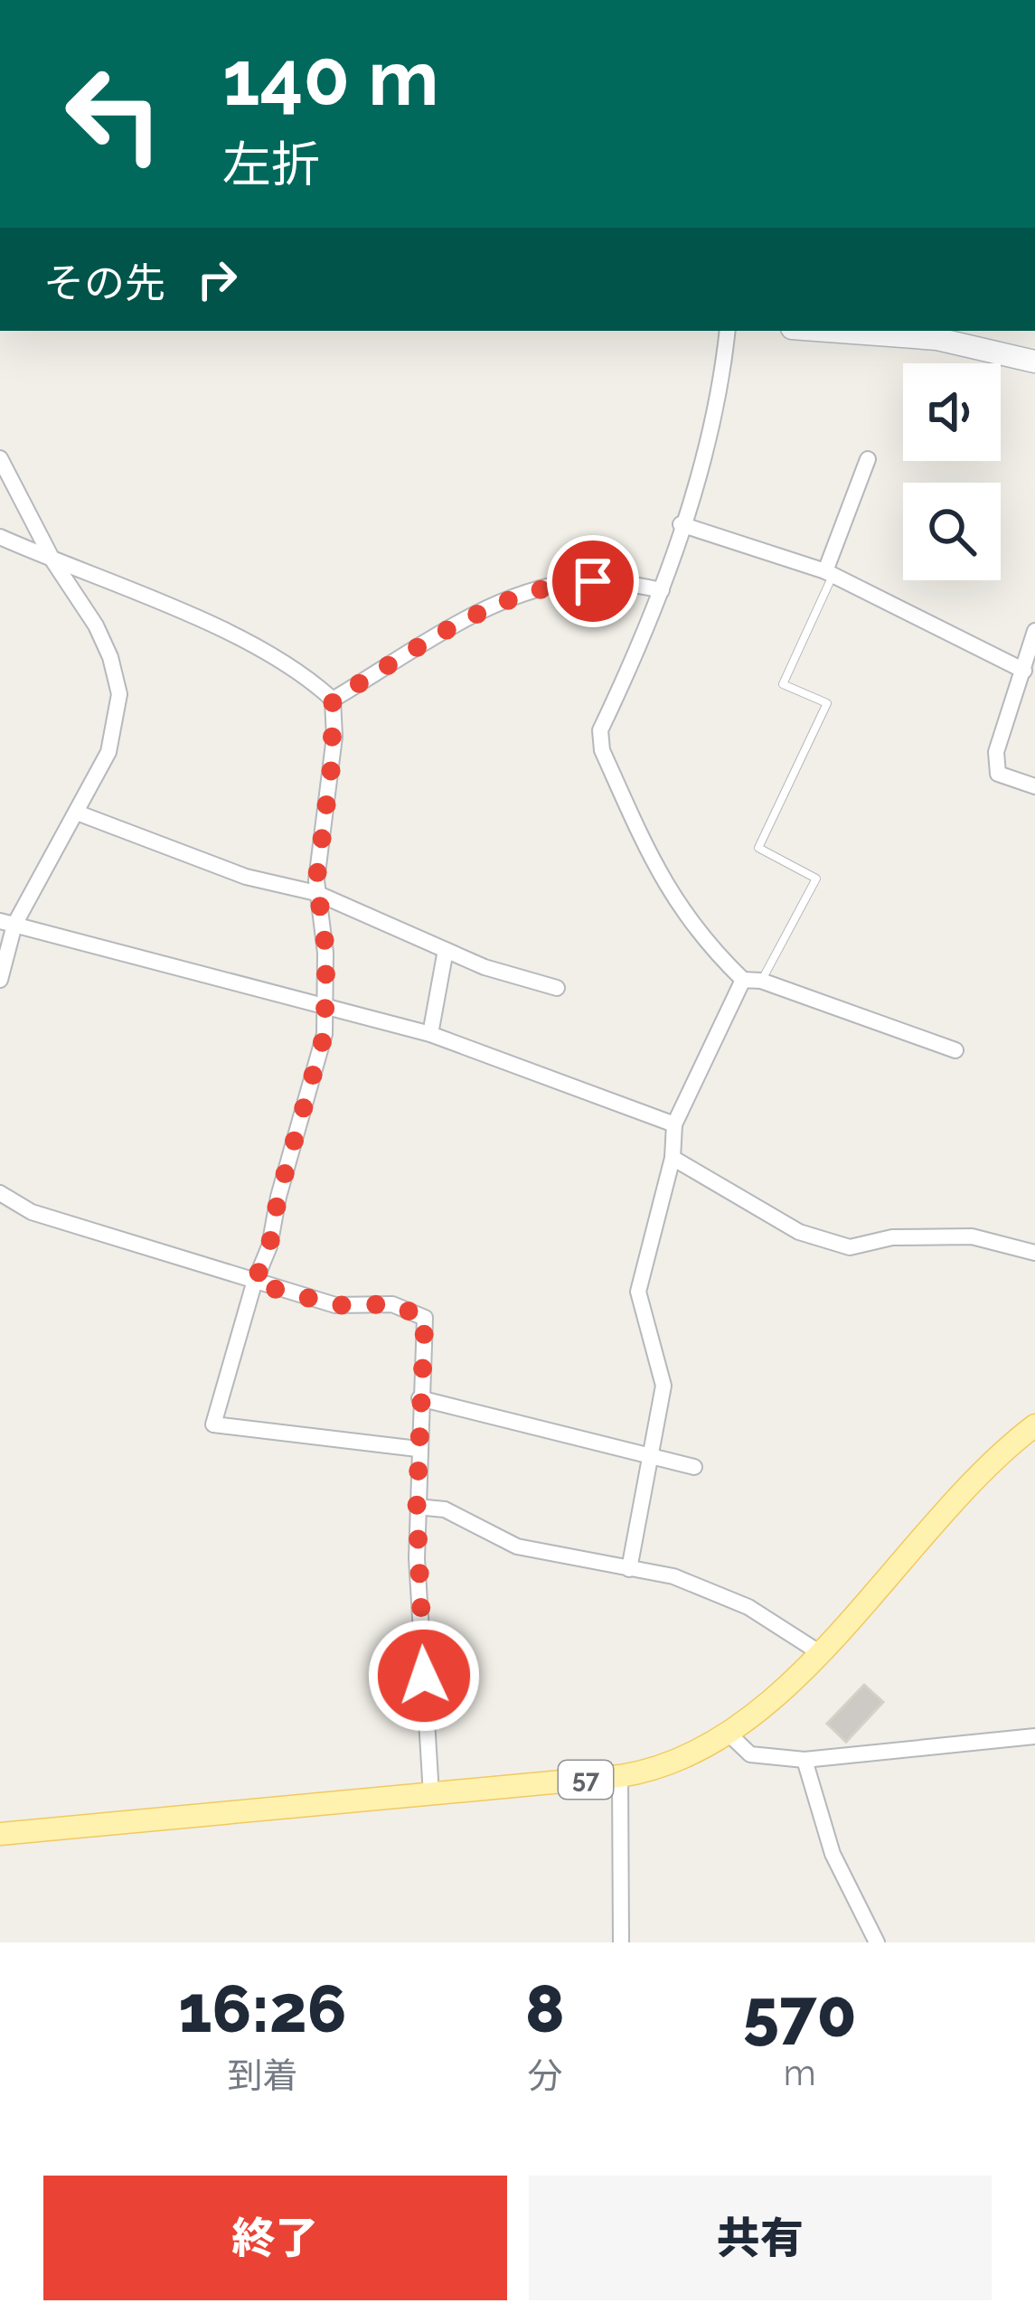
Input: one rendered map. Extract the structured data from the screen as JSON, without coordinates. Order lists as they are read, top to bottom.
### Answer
{
  "streets": {
    "main road": ["57"]
  },
  "page": {
    "turn": ["140 m", "左折"],
    "then": "その先",
    "eta": [
      "16:26",
      "到着",
      "8",
      "分",
      "570",
      "m"
    ],
    "buttons": ["終了", "共有"]
  }
}
